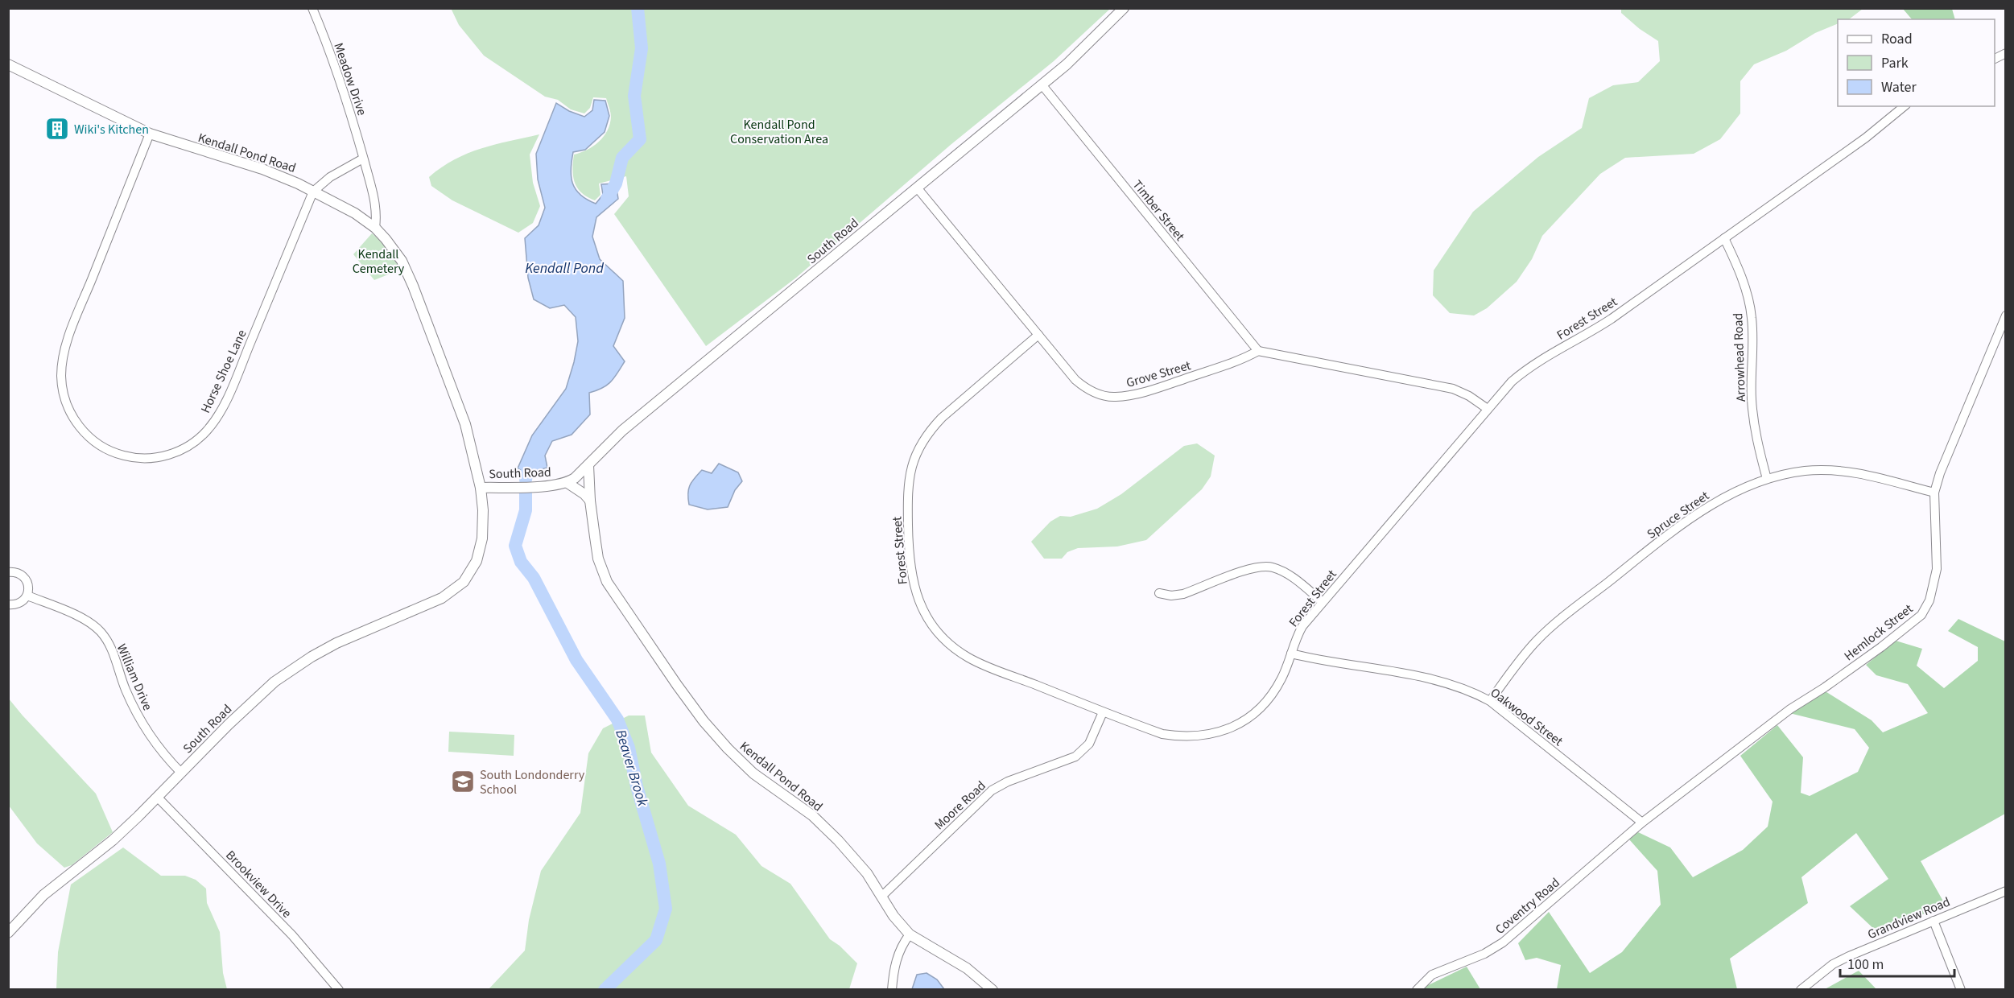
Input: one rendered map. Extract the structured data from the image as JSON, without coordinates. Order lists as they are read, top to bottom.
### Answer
{
  "streets": {
    "street": [
      "Meadow Drive",
      "Kendall Pond Road",
      "Timber Street",
      "South Road",
      "Forest Street",
      "Arrowhead Road",
      "Horse Shoe Lane",
      "Grove Street",
      "Spruce Street",
      "Hemlock Street",
      "William Drive",
      "Oakwood Street",
      "Moore Road",
      "Brookview Drive",
      "Coventry Road",
      "Grandview Road"
    ]
  },
  "crossings": [
    ["Meadow Drive", "Kendall Pond Road"],
    ["Kendall Pond Road", "South Road"],
    ["Kendall Pond Road", "Horse Shoe Lane"],
    ["Kendall Pond Road", "Moore Road"],
    ["Timber Street", "South Road"],
    ["Timber Street", "Grove Street"],
    ["South Road", "Grove Street"],
    ["South Road", "William Drive"],
    ["South Road", "Brookview Drive"],
    ["Forest Street", "Arrowhead Road"],
    ["Forest Street", "Grove Street"],
    ["Forest Street", "Oakwood Street"],
    ["Forest Street", "Moore Road"],
    ["Arrowhead Road", "Spruce Street"],
    ["Spruce Street", "Hemlock Street"],
    ["Spruce Street", "Oakwood Street"],
    ["Hemlock Street", "Oakwood Street"],
    ["Hemlock Street", "Coventry Road"],
    ["Oakwood Street", "Coventry Road"]
  ],
  "water": ["Kendall Pond", "Beaver Brook"],
  "parks": ["Kendall Pond Conservation Area", "Kendall Cemetery"],
  "places": {
    "building": ["Wiki's Kitchen"],
    "school or university": ["South Londonderry School"]
  },
  "legend": ["Road", "Park", "Water"],
  "scale_bar": "100 m"
}
